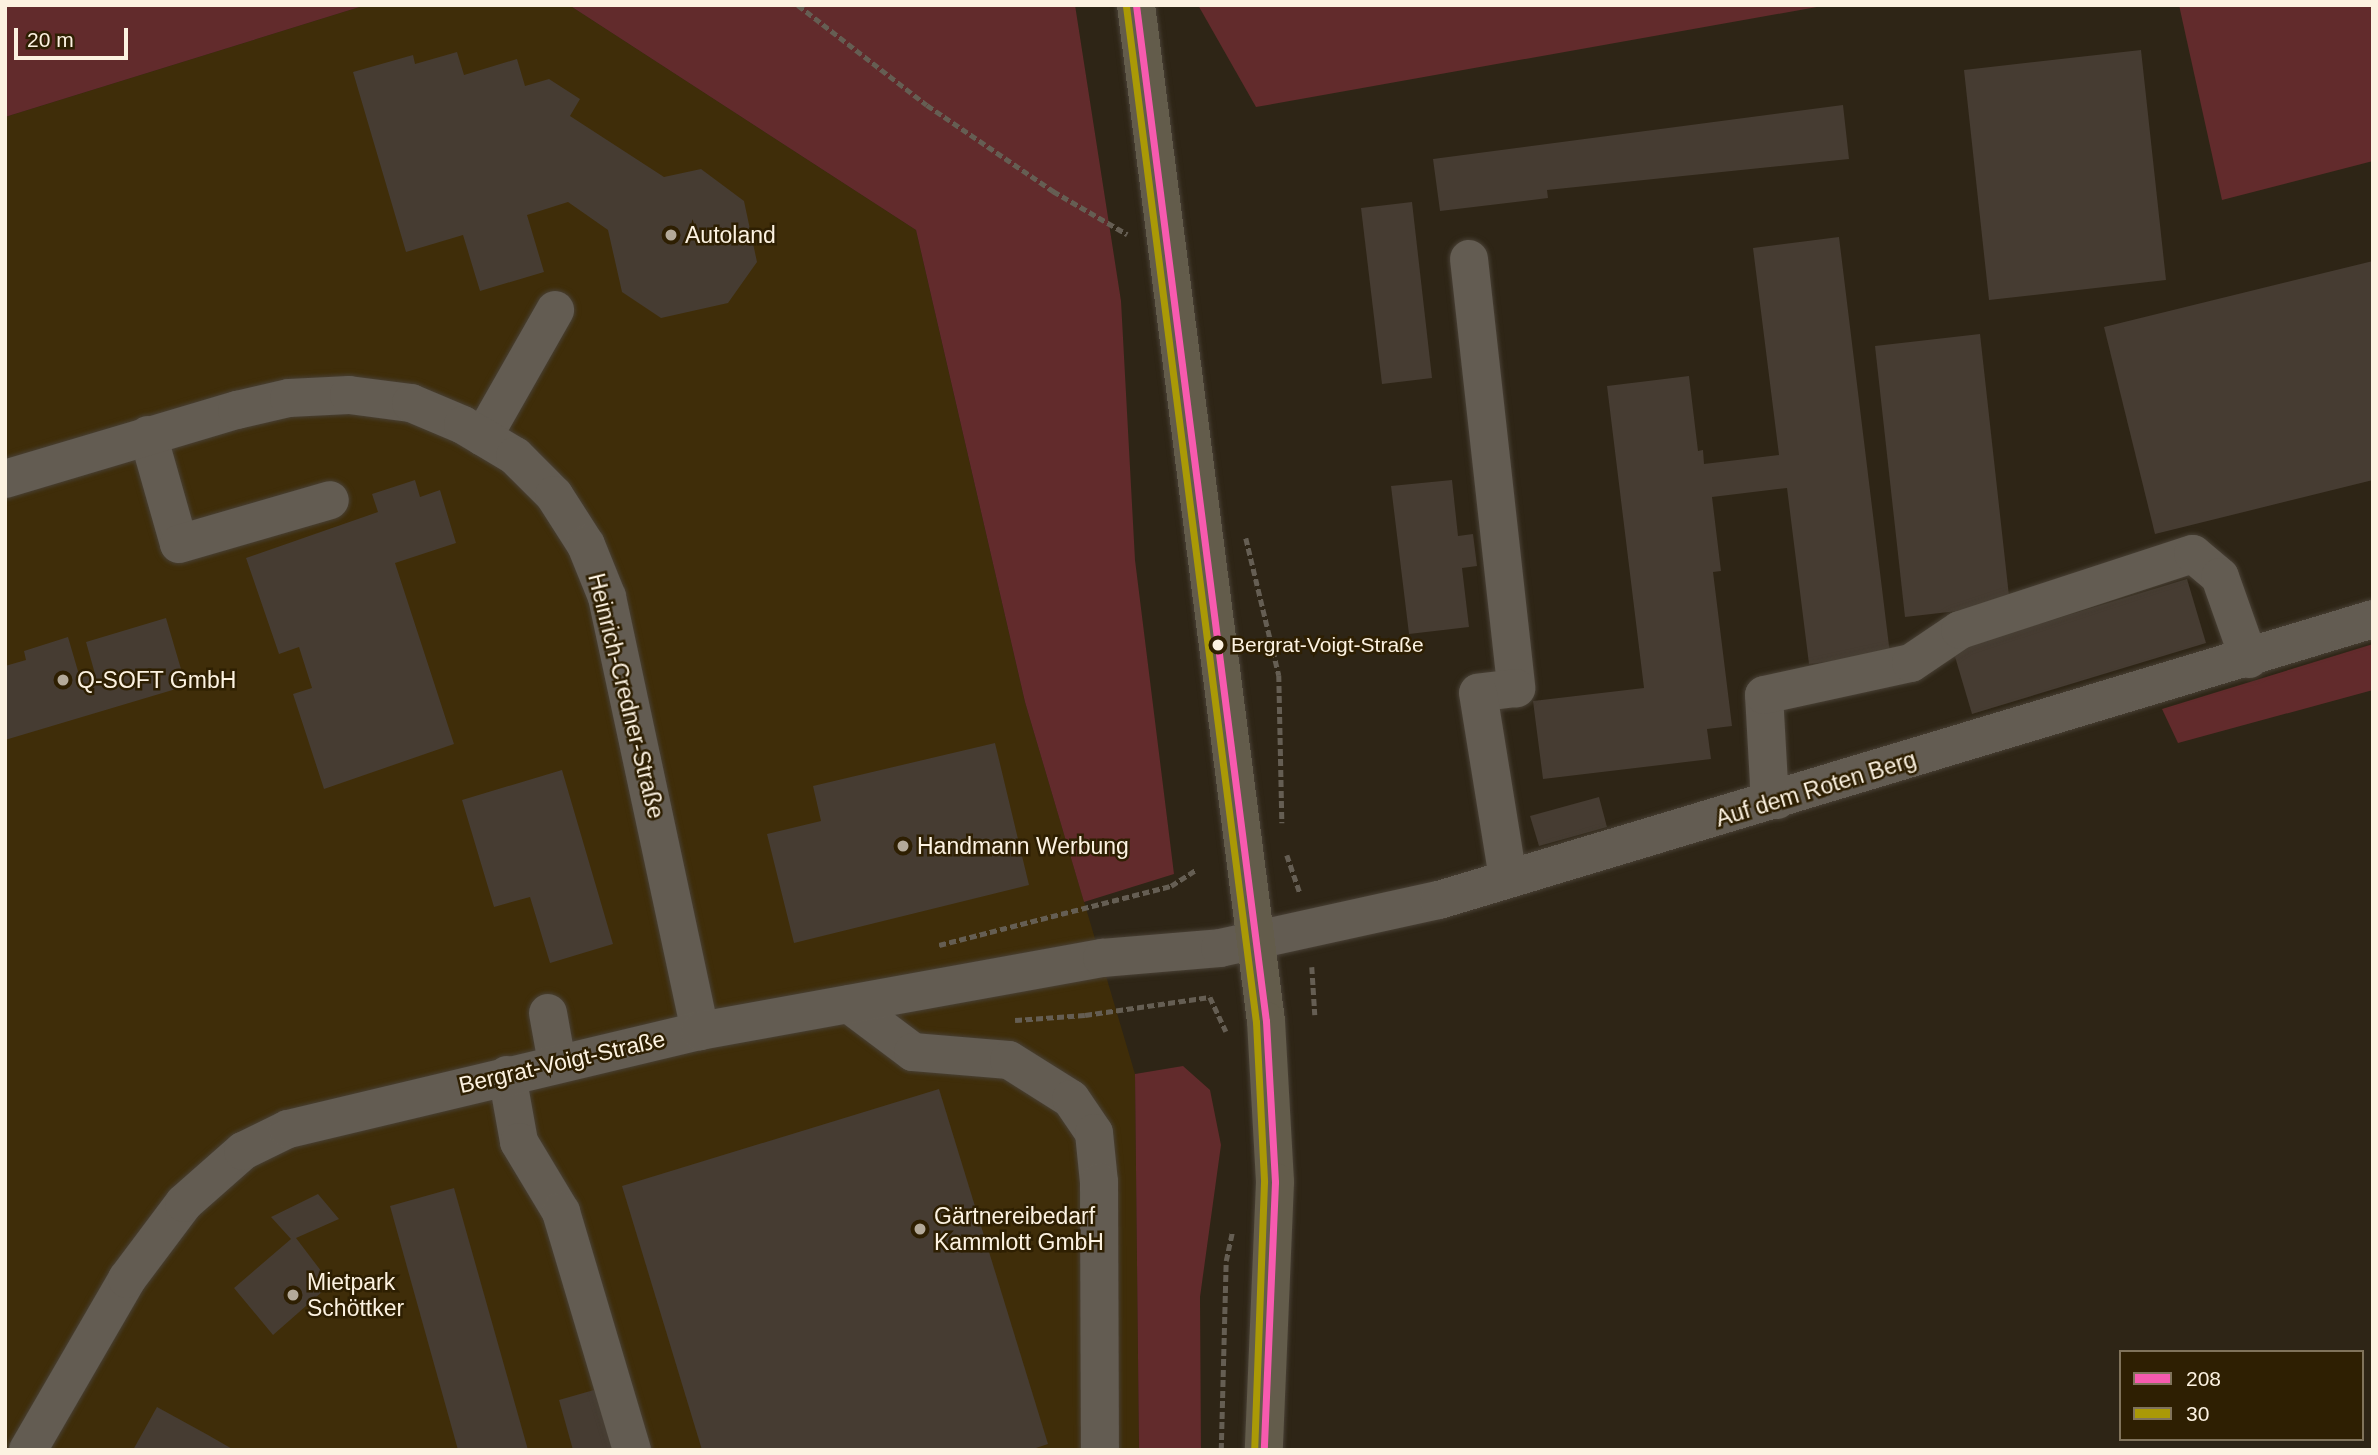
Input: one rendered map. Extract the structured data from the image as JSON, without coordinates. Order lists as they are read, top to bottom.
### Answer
{
  "streets": {
    "street": ["Heinrich-Credner-Straße", "Auf dem Roten Berg", "Bergrat-Voigt-Straße"]
  },
  "crossings": [
    ["Heinrich-Credner-Straße", "Bergrat-Voigt-Straße"],
    ["Auf dem Roten Berg", "Bergrat-Voigt-Straße"]
  ],
  "places": [
    "Autoland",
    "Bergrat-Voigt-Straße",
    "Q-SOFT GmbH",
    "Handmann Werbung",
    "Gärtnereibedarf Kammlott GmbH",
    "Mietpark Schöttker"
  ],
  "lines": ["transit line 208", "transit line 30"],
  "legend": ["208", "30"],
  "scale_bar": "20 m"
}
